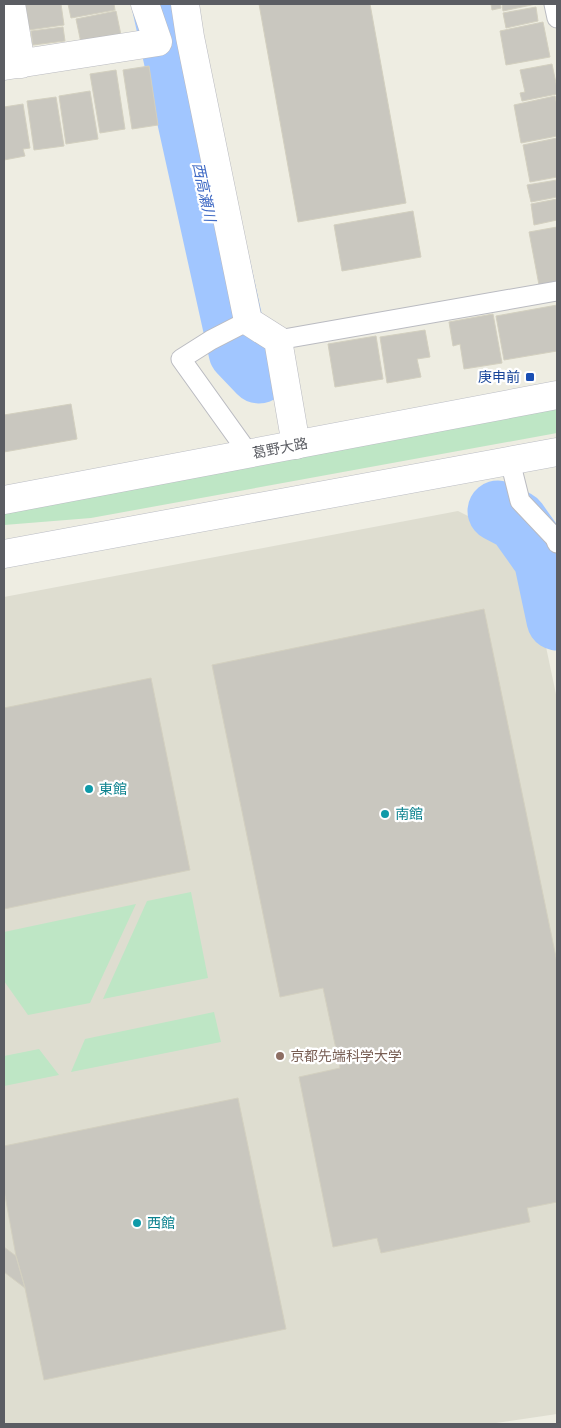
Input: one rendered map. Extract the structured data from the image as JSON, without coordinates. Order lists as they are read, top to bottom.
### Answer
{
  "streets": {
    "street": ["葛野大路"]
  },
  "water": ["西高瀬川"],
  "places": {
    "transit": ["庚申前"],
    "other": [
      "東館",
      "南館",
      "京都先端科学大学",
      "西館"
    ]
  }
}
